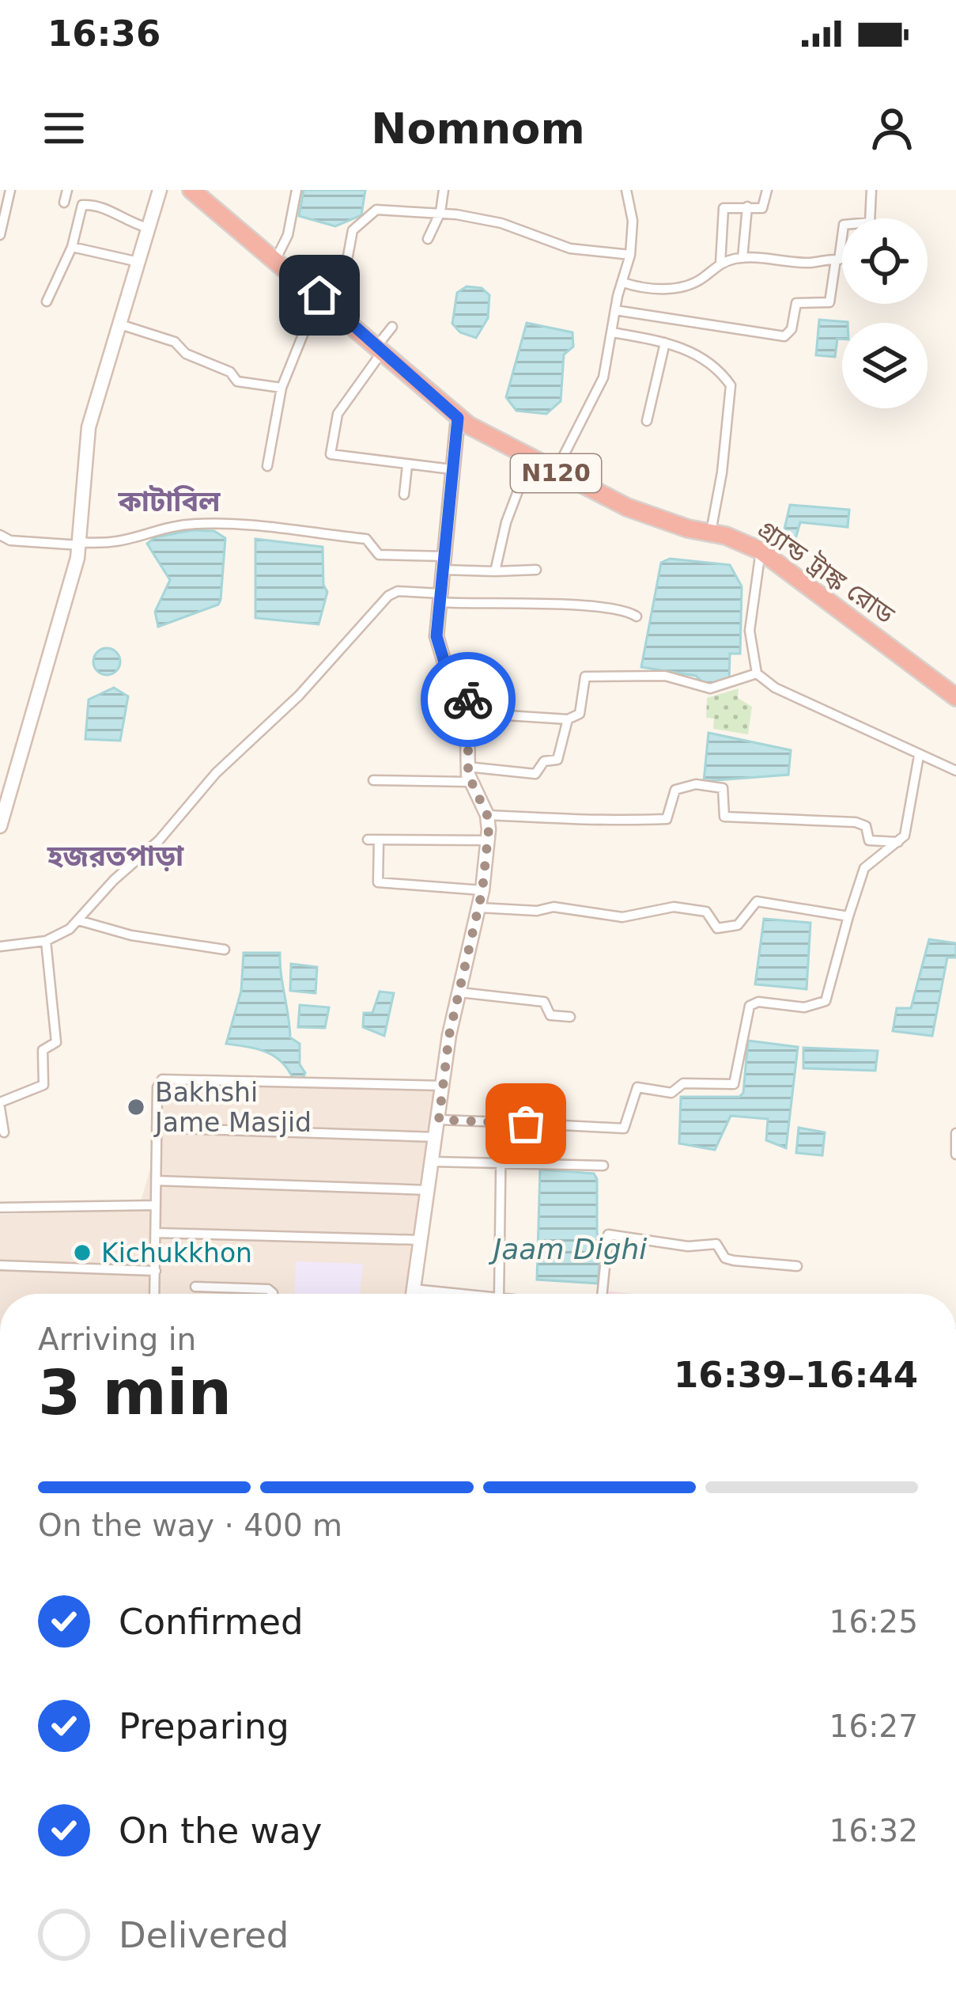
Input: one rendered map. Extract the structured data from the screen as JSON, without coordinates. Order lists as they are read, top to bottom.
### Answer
{
  "streets": {
    "highway": ["N120", "গ্র্যান্ড ট্রাঙ্ক রোড"]
  },
  "districts": ["কাটাবিল", "হজরতপাড়া"],
  "water": ["Jaam Dighi"],
  "places": ["Bakhshi Jame Masjid", "Kichukkhon"],
  "page": {
    "status": "16:36",
    "header": "Nomnom",
    "heading": ["3 min", "Arriving in", "16:39–16:44"],
    "bar": "On the way · 400 m",
    "list": [
      ["Confirmed", "16:25"],
      ["Preparing", "16:27"],
      ["On the way", "16:32"],
      "Delivered"
    ]
  }
}
